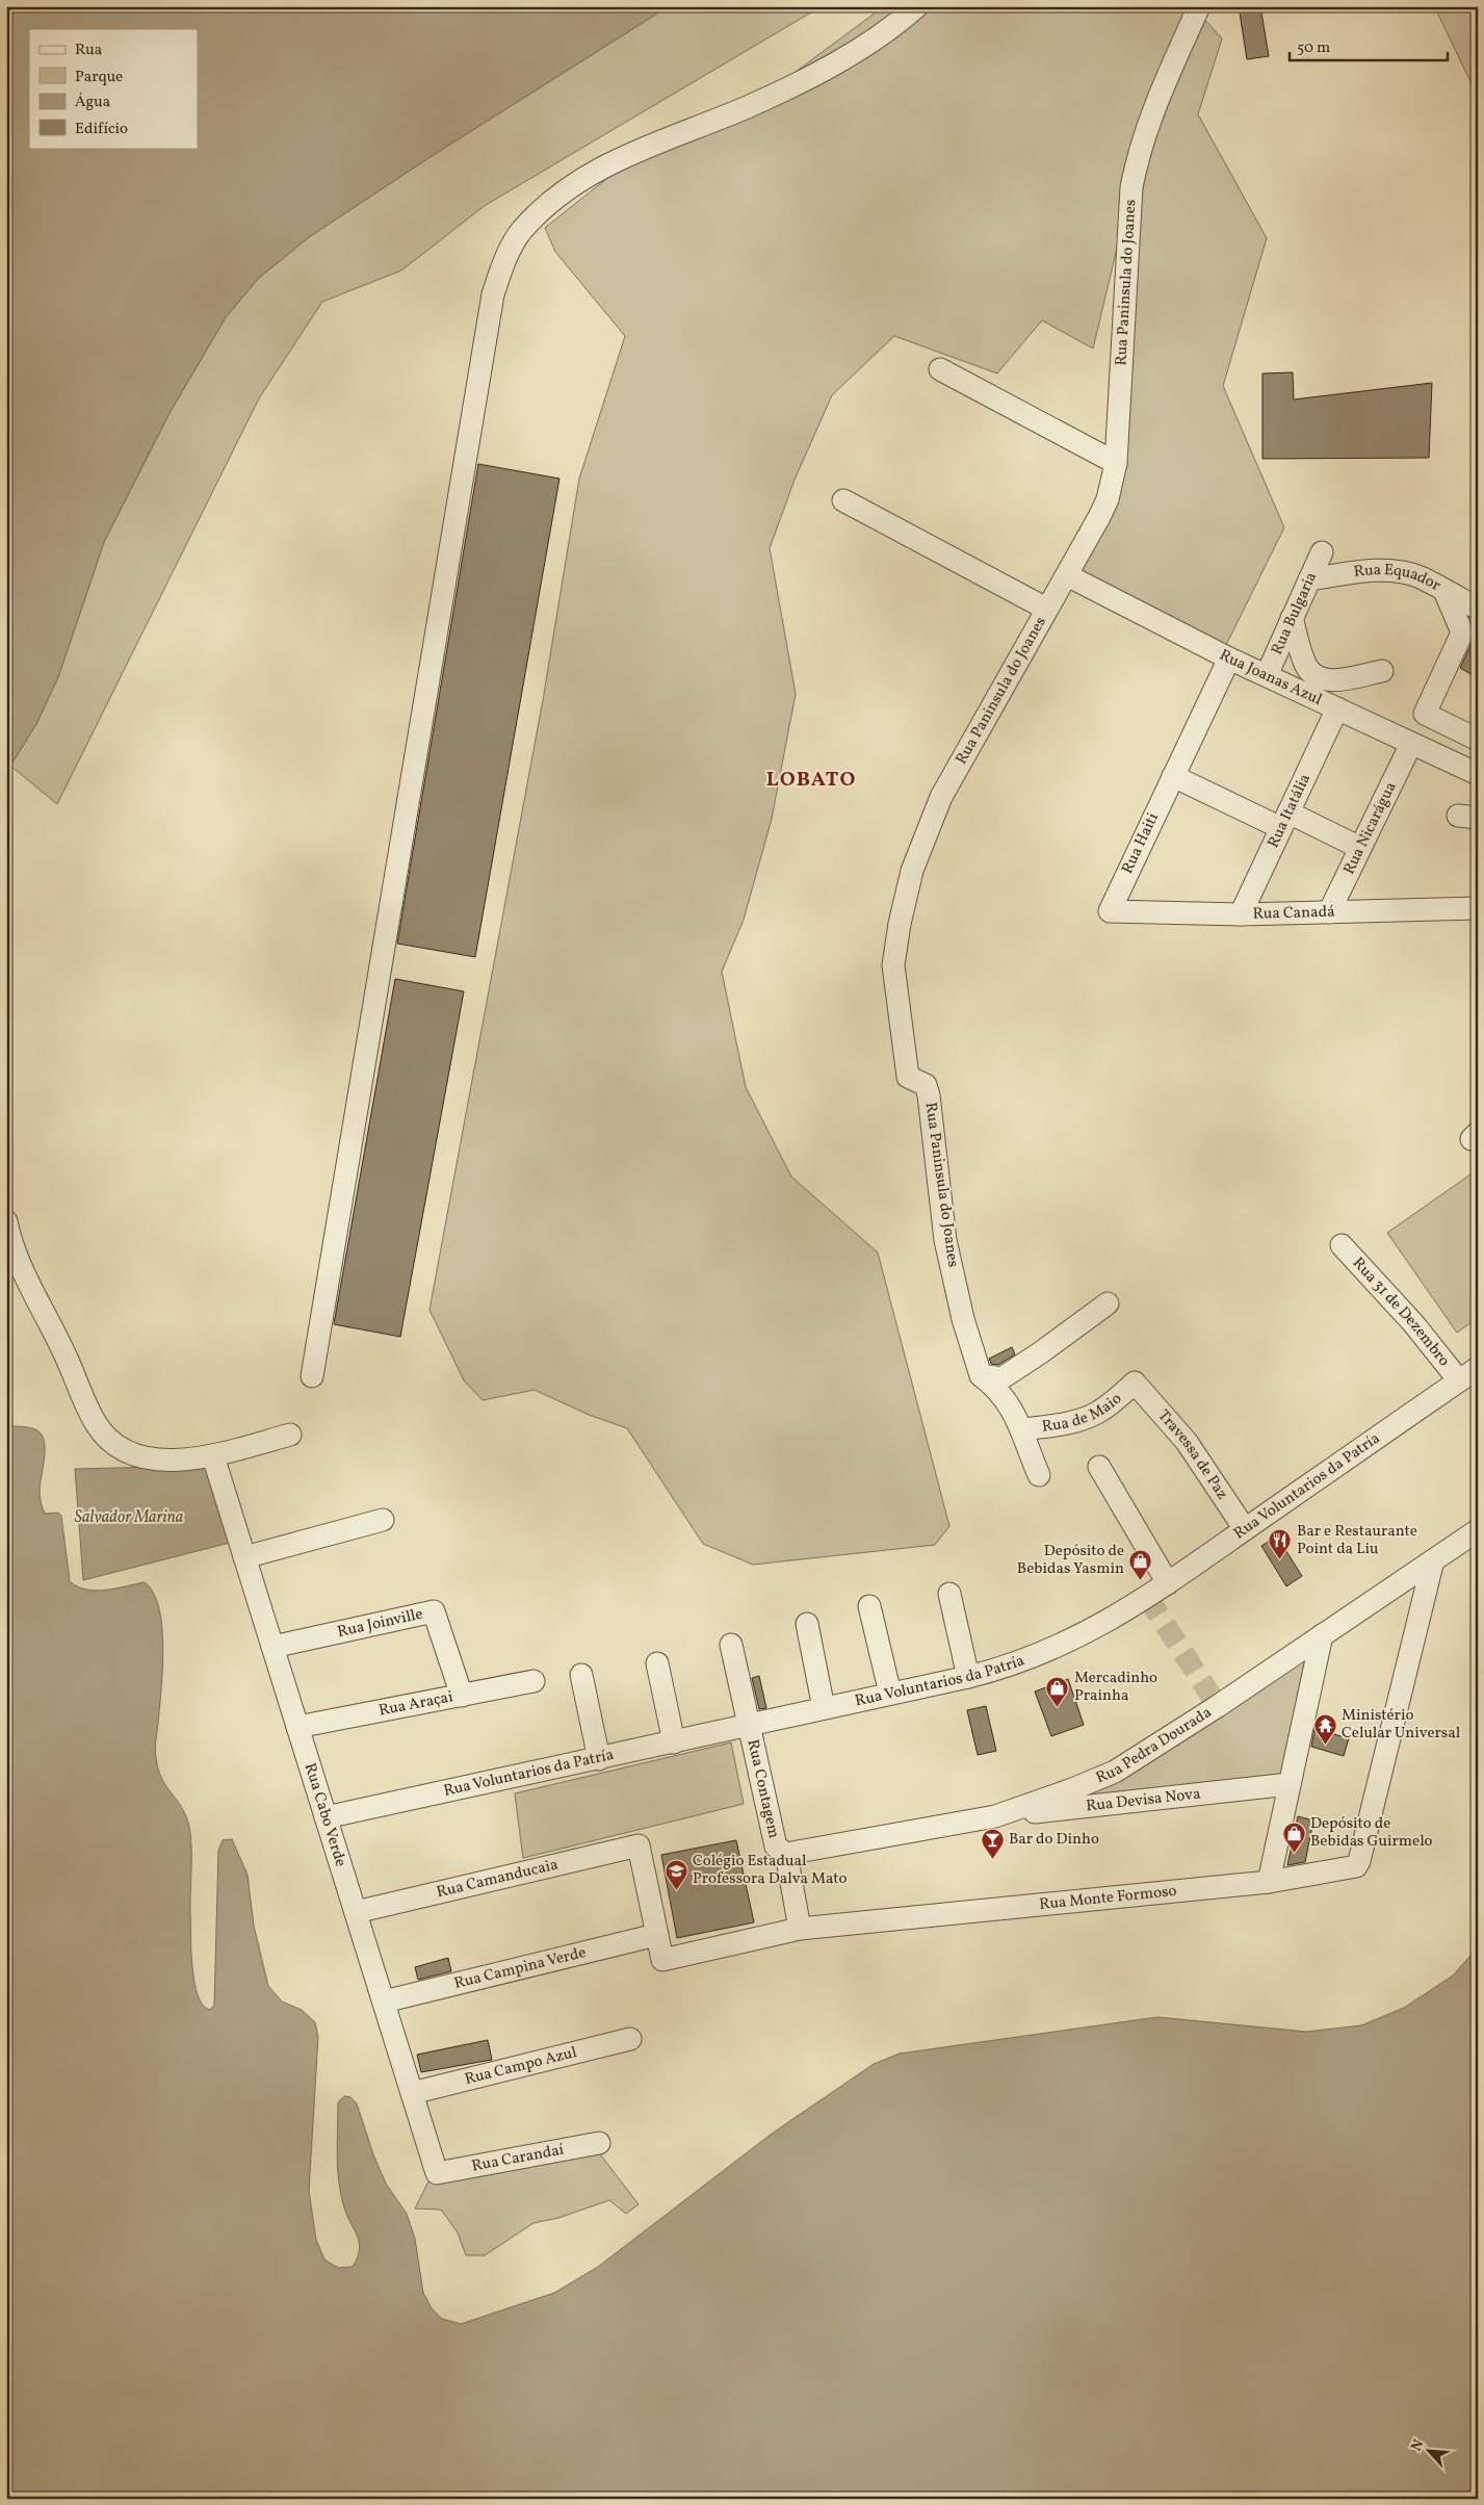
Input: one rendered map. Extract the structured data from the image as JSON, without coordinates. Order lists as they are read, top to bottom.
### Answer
{
  "streets": {
    "street": [
      "Rua Paninsula do Joanes",
      "Rua Equador",
      "Rua Bulgaria",
      "Rua Joanas Azul",
      "Rua Itatália",
      "Rua Nicarágua",
      "Rua Haiti",
      "Rua Canadá",
      "Rua 31 de Dezembro",
      "Rua de Maio",
      "Travessa de Paz",
      "Rua Voluntarios da Patría",
      "Rua Joinville",
      "Rua Araçai",
      "Rua Pedra Dourada",
      "Rua Contagem",
      "Rua Devisa Nova",
      "Rua Cabo Verde",
      "Rua Camanducaia",
      "Rua Monte Formoso",
      "Rua Campina Verde",
      "Rua Campo Azul",
      "Rua Carandaí"
    ]
  },
  "crossings": [
    ["Rua Paninsula do Joanes", "Rua Joanas Azul"],
    ["Rua Equador", "Rua Bulgaria"],
    ["Rua Bulgaria", "Rua Joanas Azul"],
    ["Rua Joanas Azul", "Rua Itatália"],
    ["Rua Joanas Azul", "Rua Nicarágua"],
    ["Rua Joanas Azul", "Rua Haiti"],
    ["Rua Itatália", "Rua Canadá"],
    ["Rua Nicarágua", "Rua Canadá"],
    ["Rua Haiti", "Rua Canadá"],
    ["Rua 31 de Dezembro", "Rua Voluntarios da Patría"],
    ["Rua de Maio", "Travessa de Paz"],
    ["Travessa de Paz", "Rua Voluntarios da Patría"],
    ["Rua Voluntarios da Patría", "Rua Contagem"],
    ["Rua Voluntarios da Patría", "Rua Cabo Verde"],
    ["Rua Joinville", "Rua Araçai"],
    ["Rua Joinville", "Rua Cabo Verde"],
    ["Rua Araçai", "Rua Cabo Verde"],
    ["Rua Pedra Dourada", "Rua Contagem"],
    ["Rua Pedra Dourada", "Rua Devisa Nova"],
    ["Rua Pedra Dourada", "Rua Monte Formoso"],
    ["Rua Contagem", "Rua Monte Formoso"],
    ["Rua Cabo Verde", "Rua Camanducaia"],
    ["Rua Cabo Verde", "Rua Campina Verde"],
    ["Rua Cabo Verde", "Rua Campo Azul"],
    ["Rua Cabo Verde", "Rua Carandaí"],
    ["Rua Camanducaia", "Rua Monte Formoso"],
    ["Rua Monte Formoso", "Rua Campina Verde"]
  ],
  "districts": ["LOBATO"],
  "water": ["Salvador Marina"],
  "places": {
    "restaurant": ["Bar e Restaurante Point da Liu"],
    "shop": ["Depósito de Bebidas Yasmin", "Mercadinho Prainha", "Depósito de Bebidas Guirmelo"],
    "temple": ["Ministério Celular Universal"],
    "bar": ["Bar do Dinho"],
    "school or university": ["Colégio Estadual Professora Dalva Mato"]
  },
  "legend": [
    "Rua",
    "Parque",
    "Água",
    "Edifício"
  ],
  "scale_bar": "50 m",
  "north": "top left"
}
